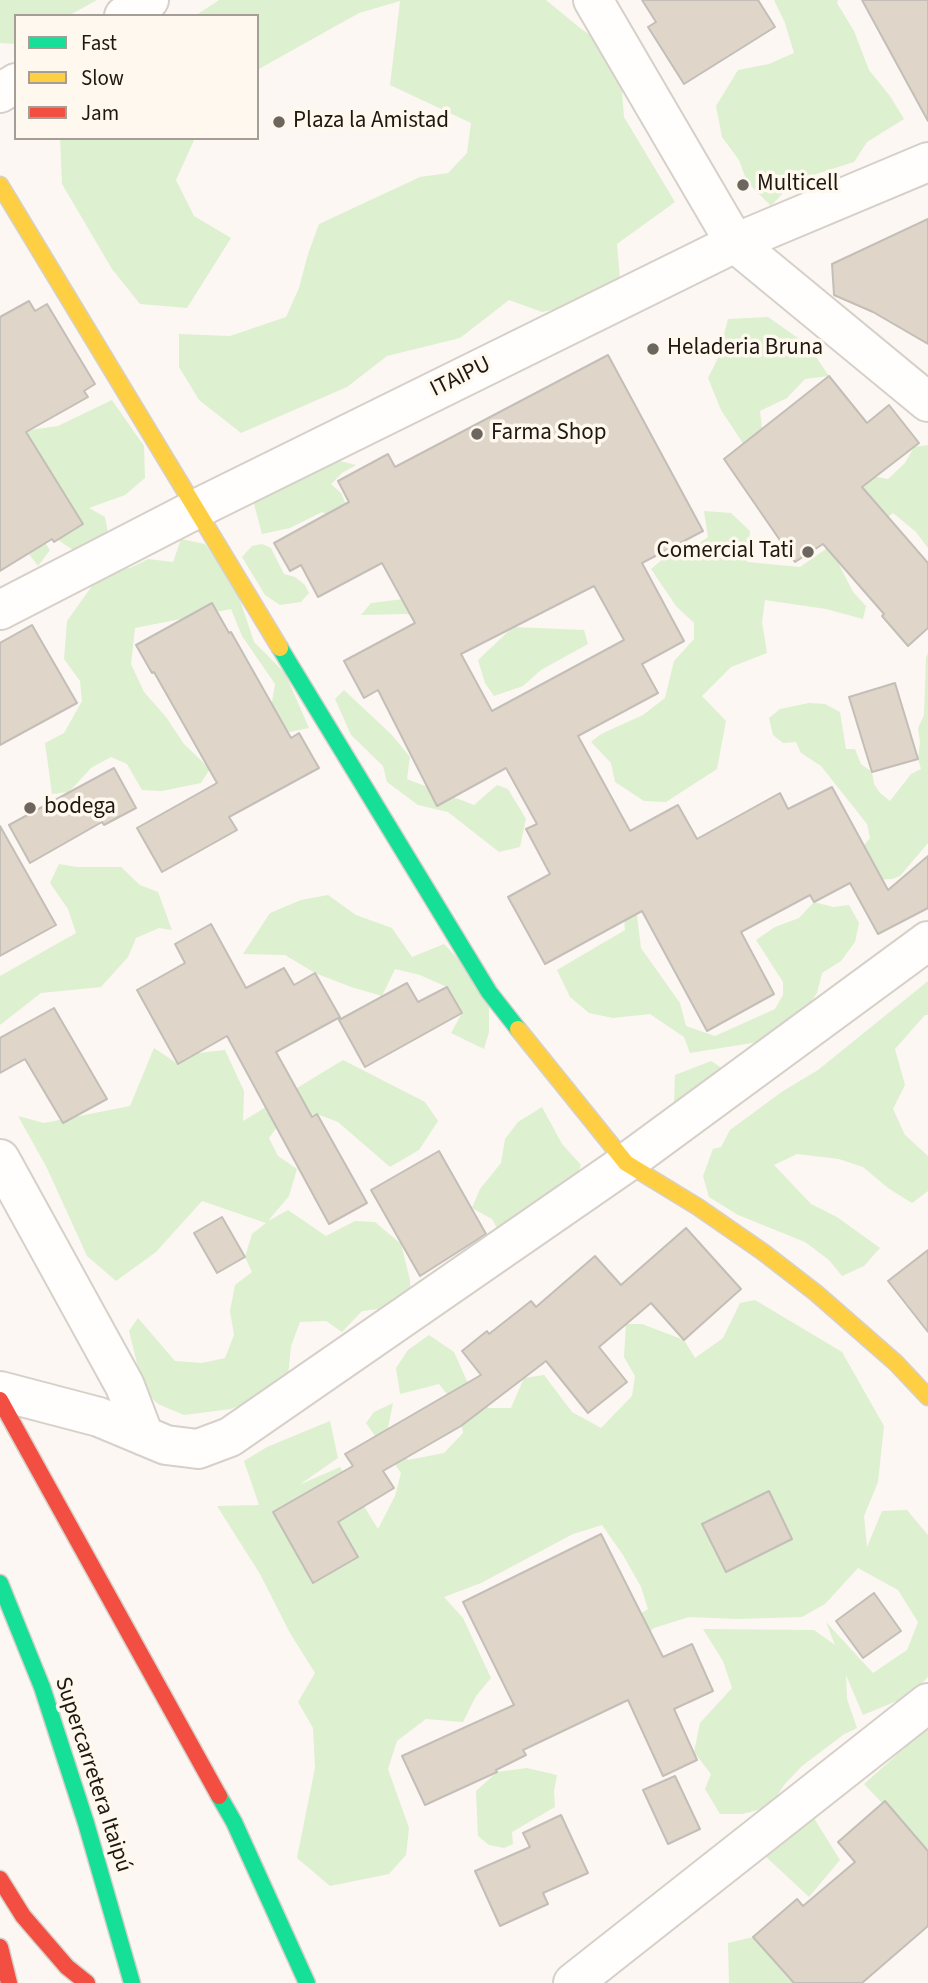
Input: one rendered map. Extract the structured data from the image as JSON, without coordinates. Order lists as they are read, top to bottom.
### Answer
{
  "streets": {
    "main road": ["Supercarretera Itaipú"],
    "street": ["ITAIPU"]
  },
  "places": [
    "Plaza la Amistad",
    "Multicell",
    "Heladeria Bruna",
    "Farma Shop",
    "Comercial Tati",
    "bodega"
  ],
  "legend": ["Fast", "Slow", "Jam"]
}
